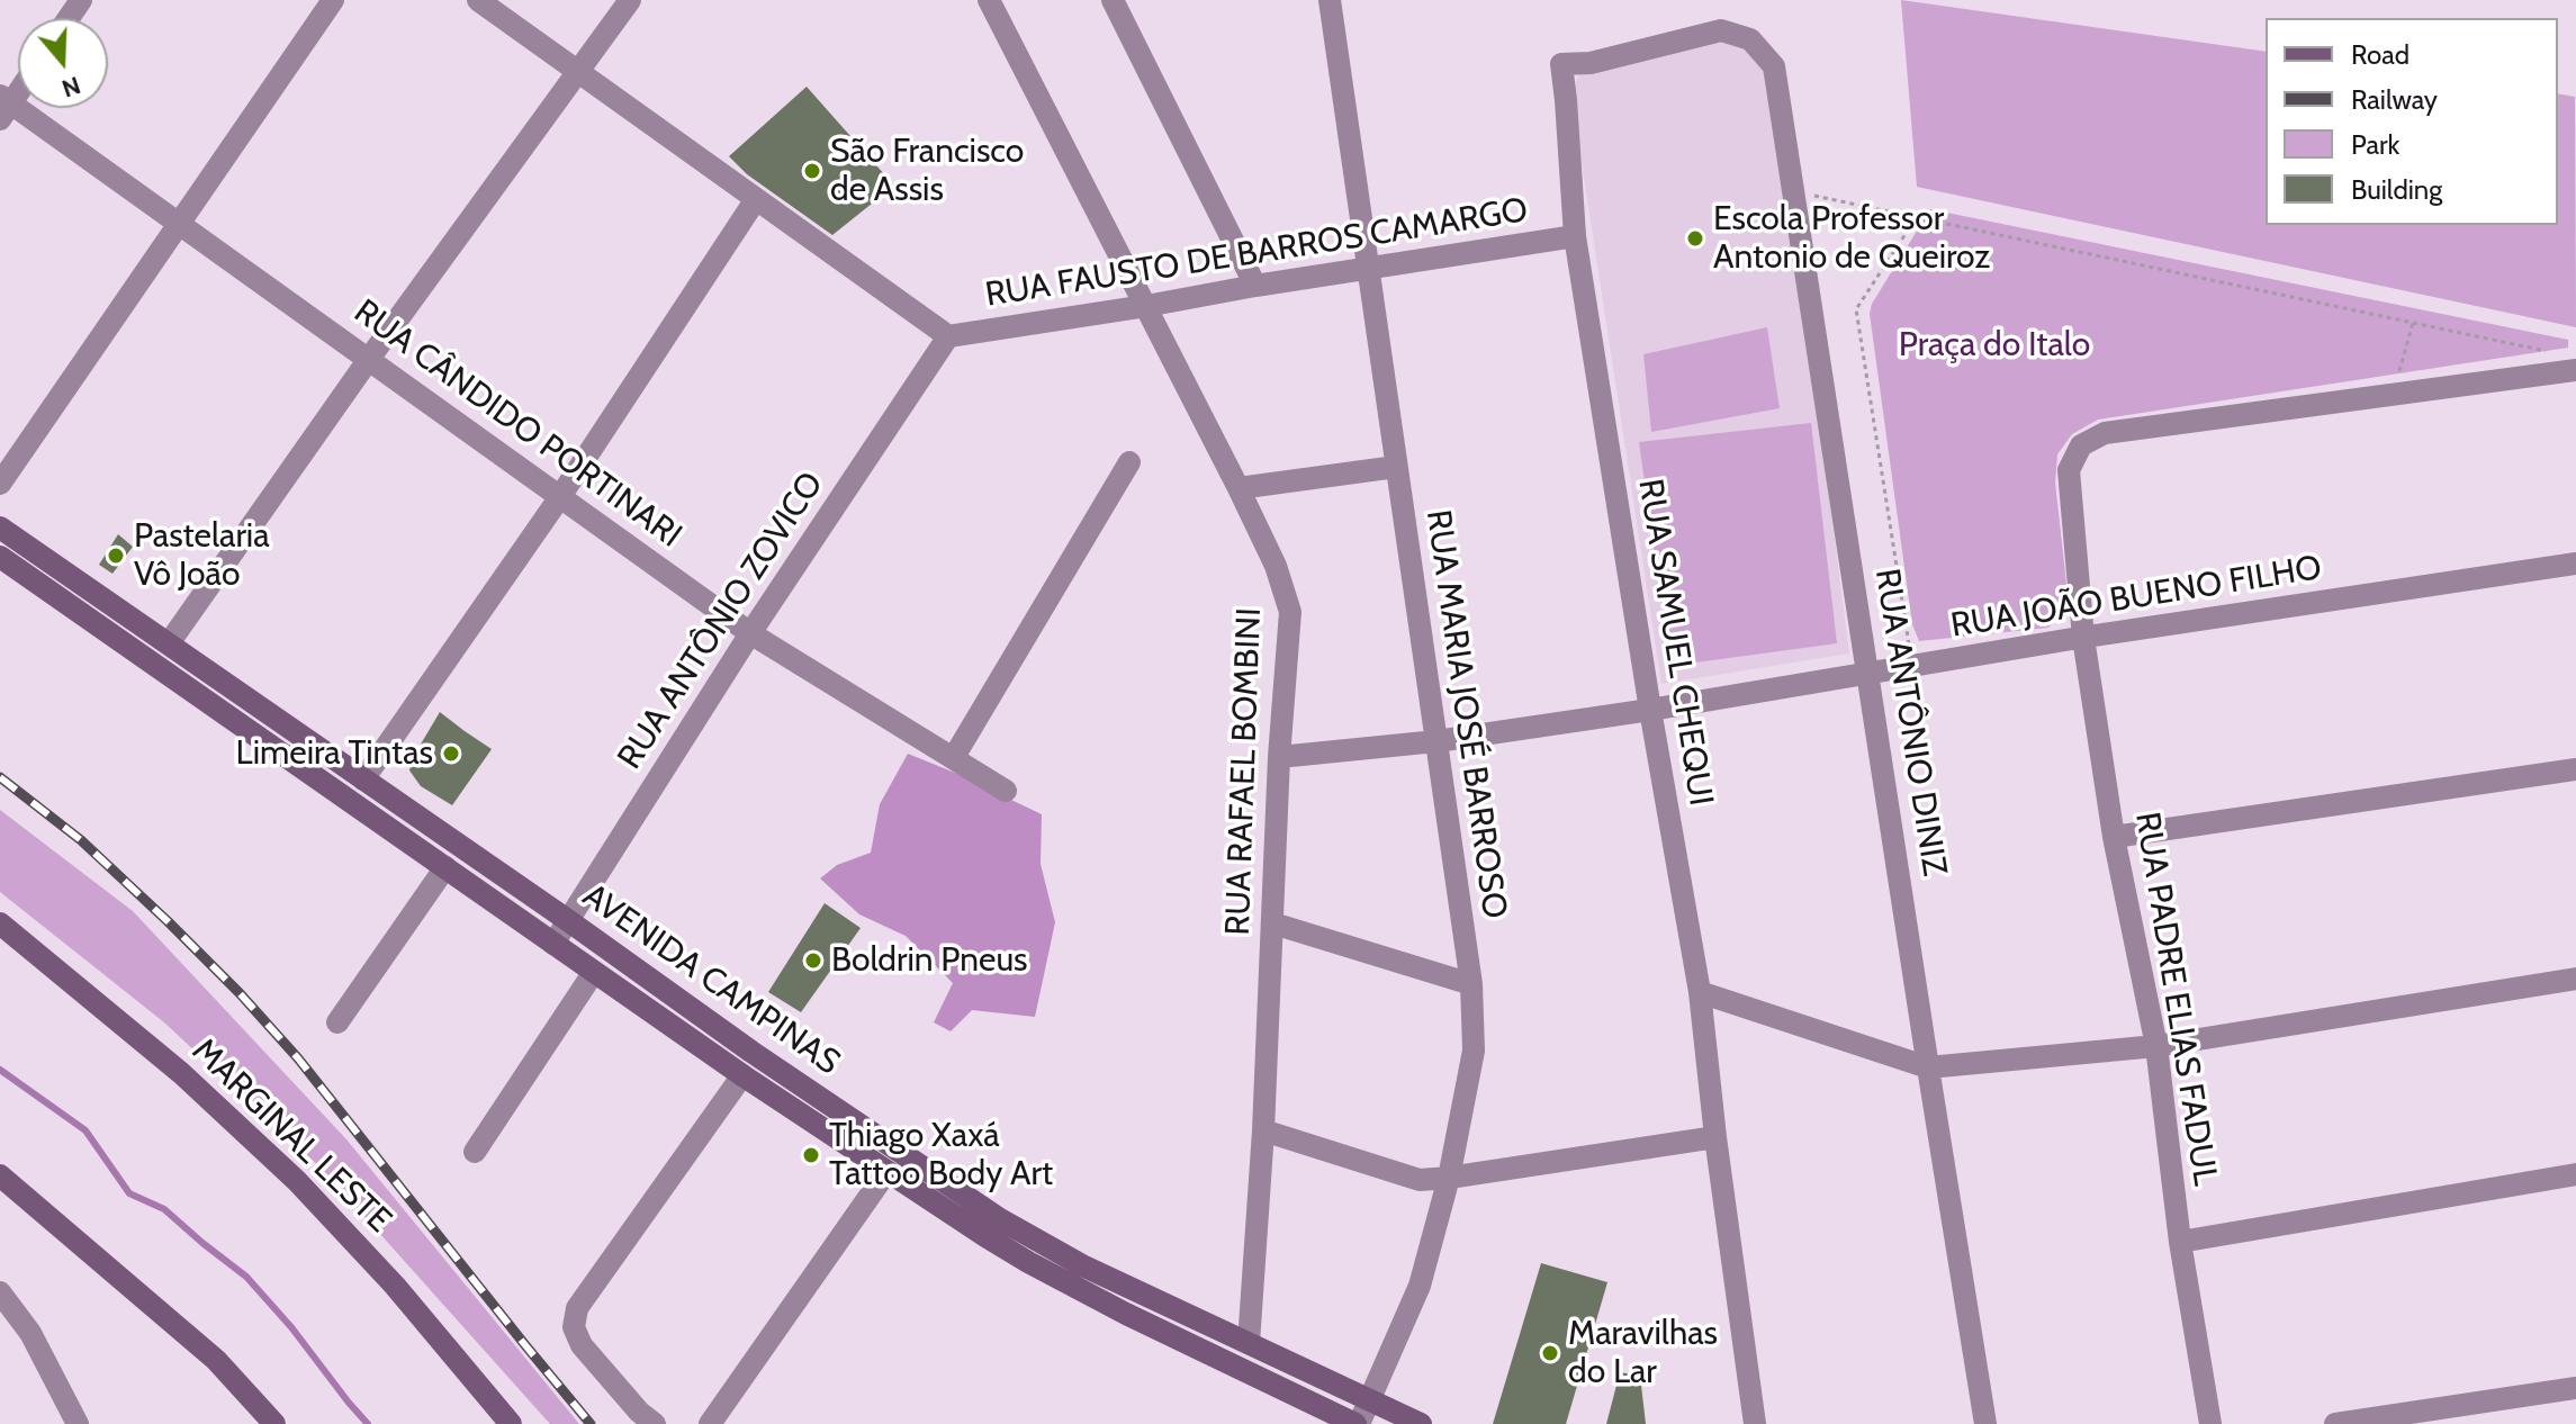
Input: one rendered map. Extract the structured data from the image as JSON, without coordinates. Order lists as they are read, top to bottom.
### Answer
{
  "streets": {
    "main road": ["AVENIDA CAMPINAS", "MARGINAL LESTE"],
    "street": [
      "RUA FAUSTO DE BARROS CAMARGO",
      "RUA CÂNDIDO PORTINARI",
      "RUA JOÃO BUENO FILHO",
      "RUA ANTÔNIO ZOVICO",
      "RUA SAMUEL CHEQUI",
      "RUA MARIA JOSÉ BARROSO",
      "RUA ANTÔNIO DINIZ",
      "RUA RAFAEL BOMBINI",
      "RUA PADRE ELIAS FADUL"
    ]
  },
  "crossings": [
    ["RUA FAUSTO DE BARROS CAMARGO", "RUA ANTÔNIO ZOVICO"],
    ["RUA FAUSTO DE BARROS CAMARGO", "RUA SAMUEL CHEQUI"],
    ["RUA FAUSTO DE BARROS CAMARGO", "RUA MARIA JOSÉ BARROSO"],
    ["RUA FAUSTO DE BARROS CAMARGO", "RUA RAFAEL BOMBINI"],
    ["RUA CÂNDIDO PORTINARI", "RUA ANTÔNIO ZOVICO"],
    ["RUA JOÃO BUENO FILHO", "RUA SAMUEL CHEQUI"],
    ["RUA JOÃO BUENO FILHO", "RUA MARIA JOSÉ BARROSO"],
    ["RUA JOÃO BUENO FILHO", "RUA ANTÔNIO DINIZ"],
    ["RUA JOÃO BUENO FILHO", "RUA RAFAEL BOMBINI"],
    ["RUA JOÃO BUENO FILHO", "RUA PADRE ELIAS FADUL"],
    ["RUA ANTÔNIO ZOVICO", "AVENIDA CAMPINAS"],
    ["RUA SAMUEL CHEQUI", "RUA ANTÔNIO DINIZ"],
    ["RUA MARIA JOSÉ BARROSO", "AVENIDA CAMPINAS"],
    ["RUA RAFAEL BOMBINI", "AVENIDA CAMPINAS"]
  ],
  "parks": ["Praça do Italo"],
  "places": [
    "São Francisco de Assis",
    "Escola Professor Antonio de Queiroz",
    "Pastelaria Vô João",
    "Limeira Tintas",
    "Boldrin Pneus",
    "Thiago Xaxá Tattoo Body Art",
    "Maravilhas do Lar"
  ],
  "legend": [
    "Road",
    "Railway",
    "Park",
    "Building"
  ],
  "north": "bottom"
}
